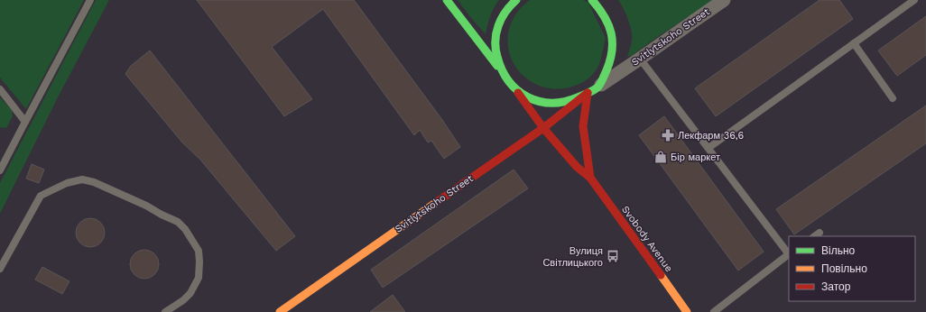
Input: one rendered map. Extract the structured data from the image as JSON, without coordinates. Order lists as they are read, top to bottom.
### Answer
{
  "streets": {
    "street": ["Svitlytskoho Street", "Svobody Avenue"]
  },
  "crossings": [
    ["Svitlytskoho Street", "Svobody Avenue"]
  ],
  "places": {
    "pharmacy": ["Лекфарм 36,6"],
    "shop": ["Бір маркет"],
    "bus stop": ["Вулиця Світлицького"]
  },
  "legend": ["Вільно", "Повільно", "Затор"]
}
